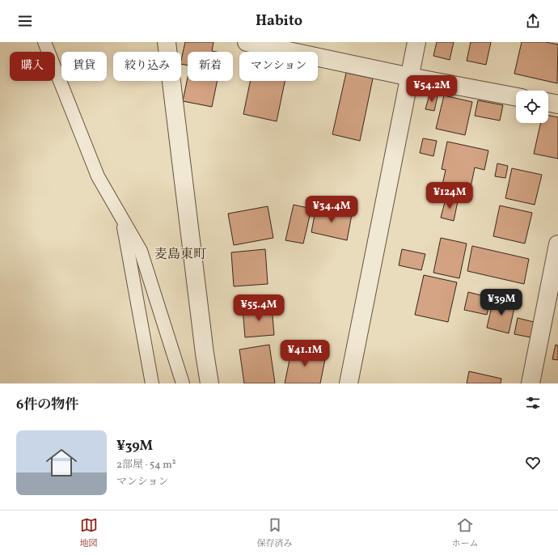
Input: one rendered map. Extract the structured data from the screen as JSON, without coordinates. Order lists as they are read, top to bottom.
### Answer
{
  "districts": ["麦島東町"],
  "page": {
    "header": "Habito",
    "chip": [
      "購入",
      "賃貸",
      "絞り込み",
      "新着",
      "マンション"
    ],
    "price": [
      "¥54.2M",
      "¥124M",
      "¥34.4M",
      "¥39M",
      "¥55.4M",
      "¥41.1M"
    ],
    "heading": "6件の物件",
    "list": [
      {
        "name": "¥39M",
        "note": "2部屋 · 54 m² · マンション"
      }
    ],
    "tabs": ["地図", "保存済み", "ホーム"]
  }
}
